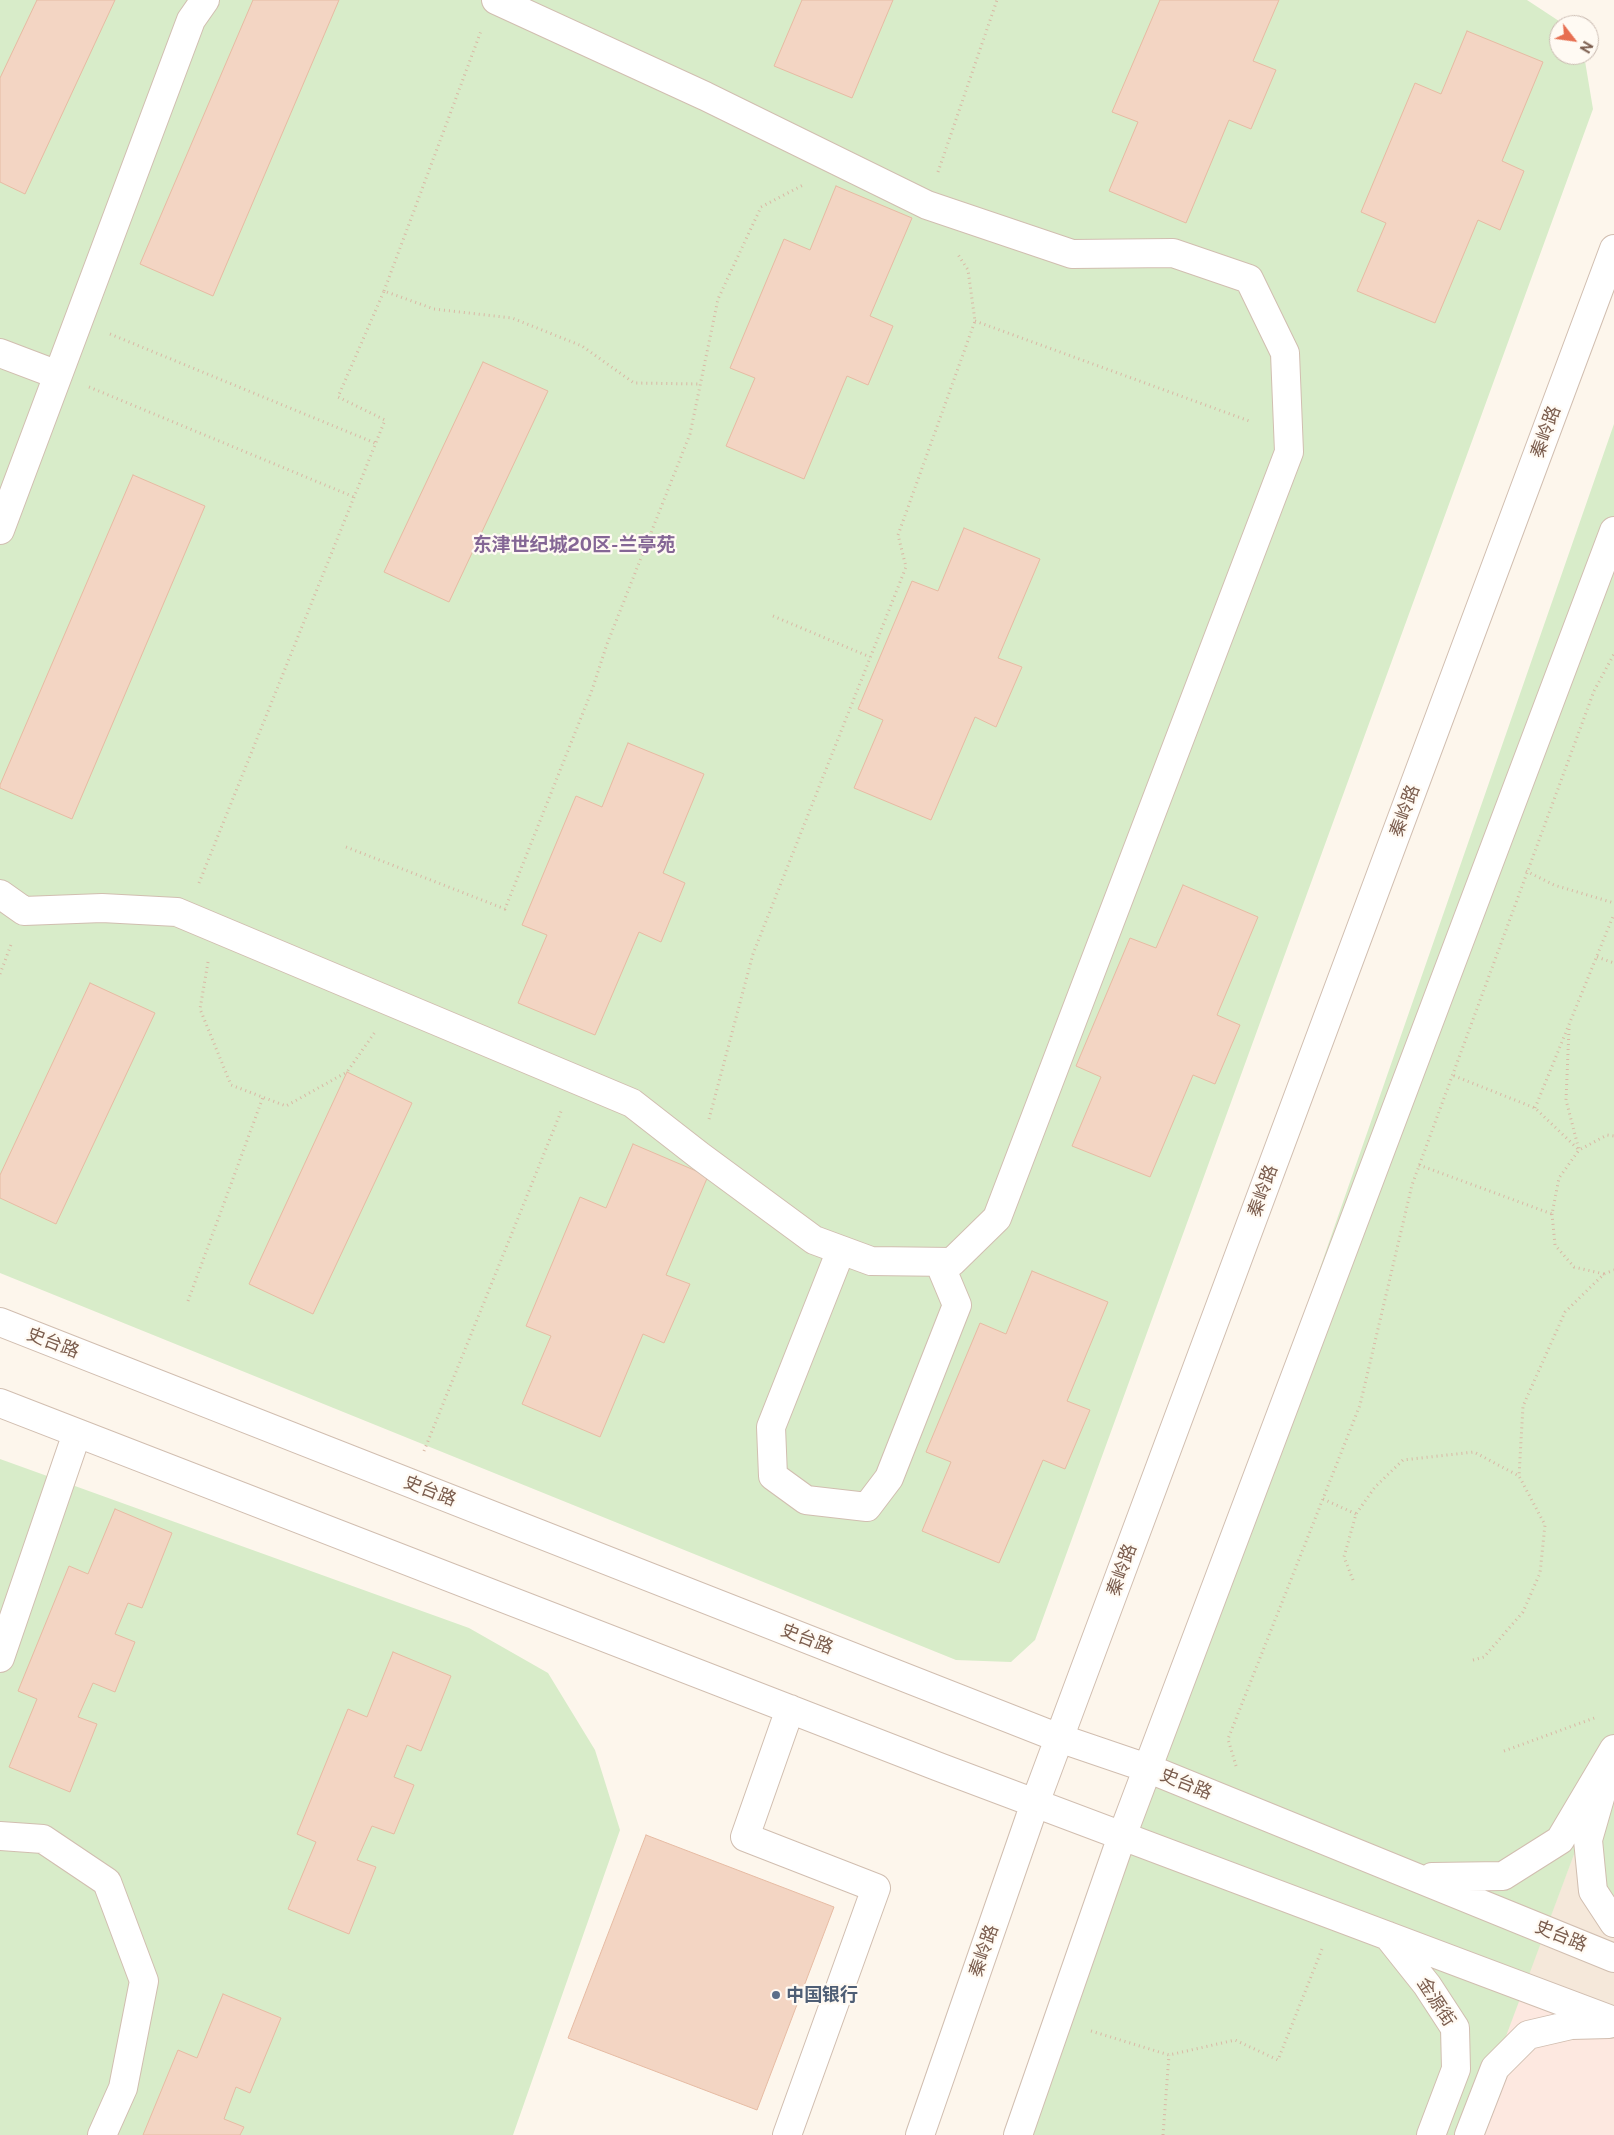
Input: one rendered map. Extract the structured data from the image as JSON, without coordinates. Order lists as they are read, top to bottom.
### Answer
{
  "streets": {
    "street": ["秦岭路", "史台路", "金源街"]
  },
  "crossings": [
    ["秦岭路", "史台路"]
  ],
  "districts": ["东津世纪城20区-兰亭苑"],
  "places": ["中国银行"],
  "north": "bottom right"
}
